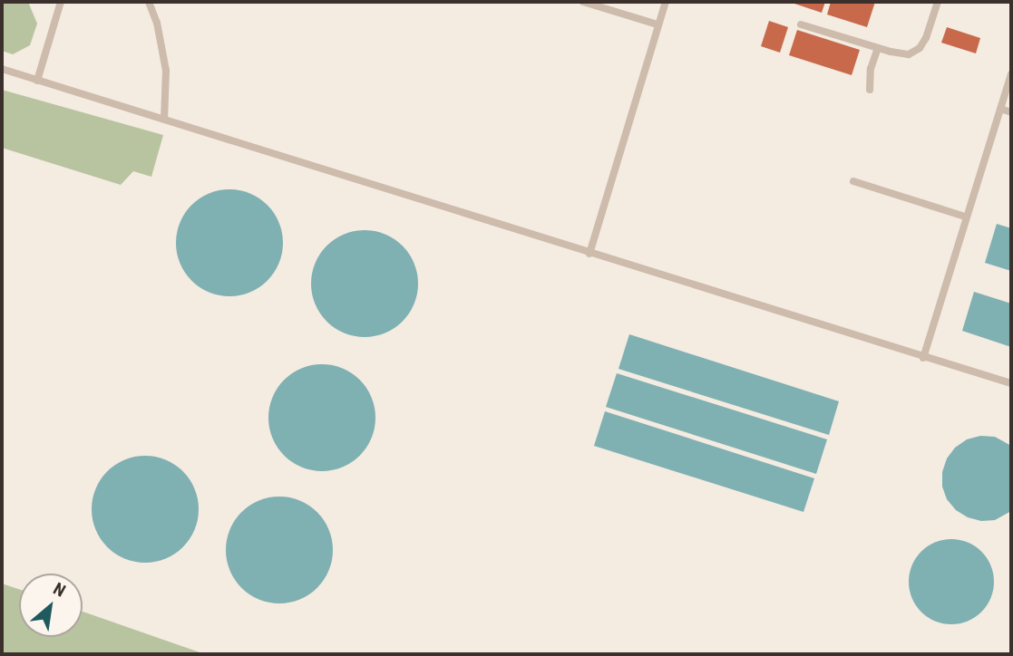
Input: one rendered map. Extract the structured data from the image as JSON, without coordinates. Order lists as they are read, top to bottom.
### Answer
{
  "north": "top right"
}
